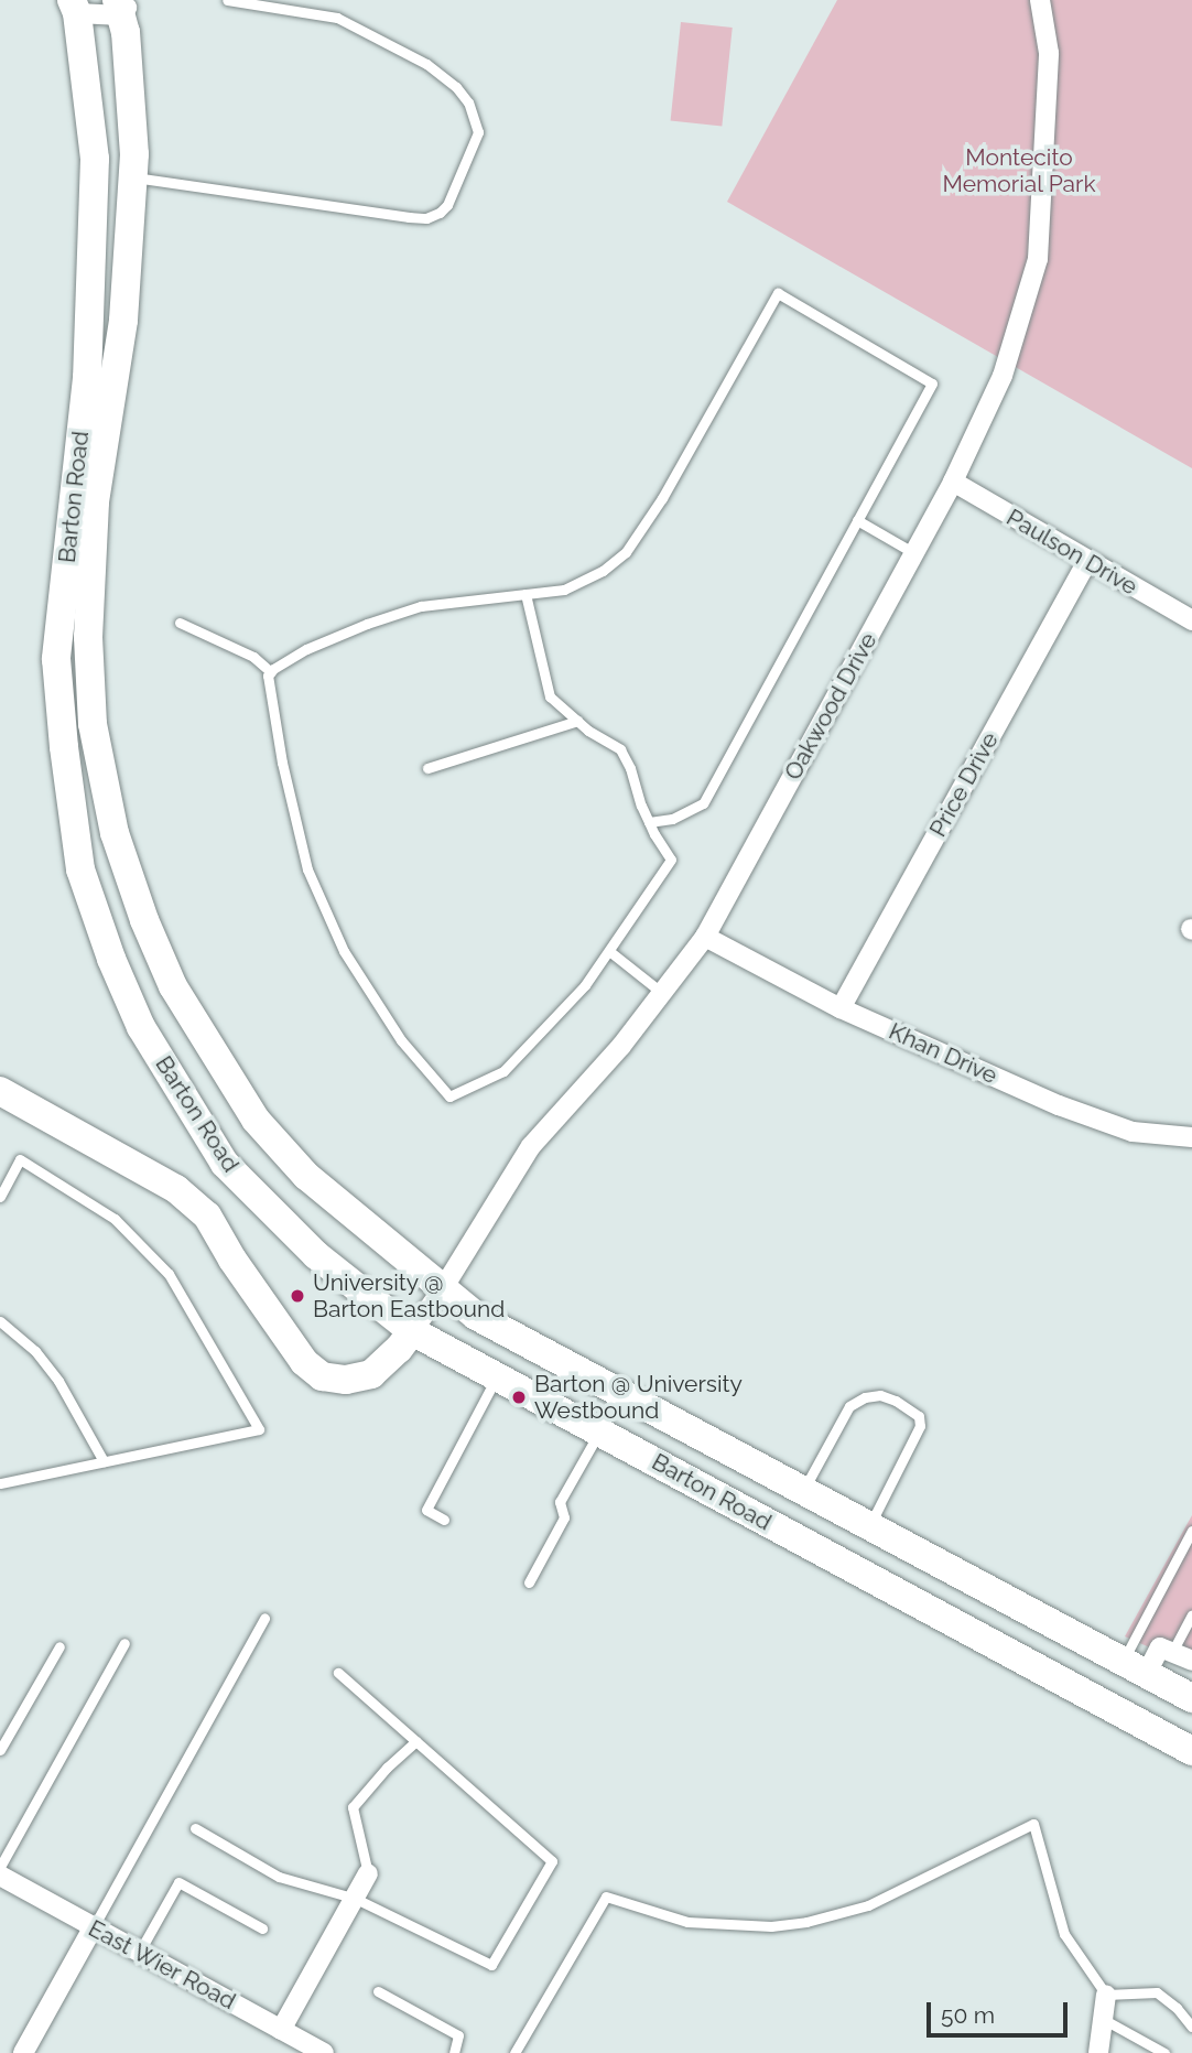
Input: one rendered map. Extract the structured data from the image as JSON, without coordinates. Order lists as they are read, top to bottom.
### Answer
{
  "streets": {
    "main road": ["Barton Road"],
    "street": [
      "Paulson Drive",
      "Oakwood Drive",
      "Price Drive",
      "Khan Drive",
      "East Wier Road"
    ]
  },
  "crossings": [
    ["Barton Road", "Oakwood Drive"],
    ["Paulson Drive", "Oakwood Drive"],
    ["Paulson Drive", "Price Drive"],
    ["Oakwood Drive", "Khan Drive"],
    ["Price Drive", "Khan Drive"]
  ],
  "parks": ["Montecito Memorial Park"],
  "places": ["University @ Barton Eastbound", "Barton @ University Westbound"],
  "scale_bar": "50 m"
}
